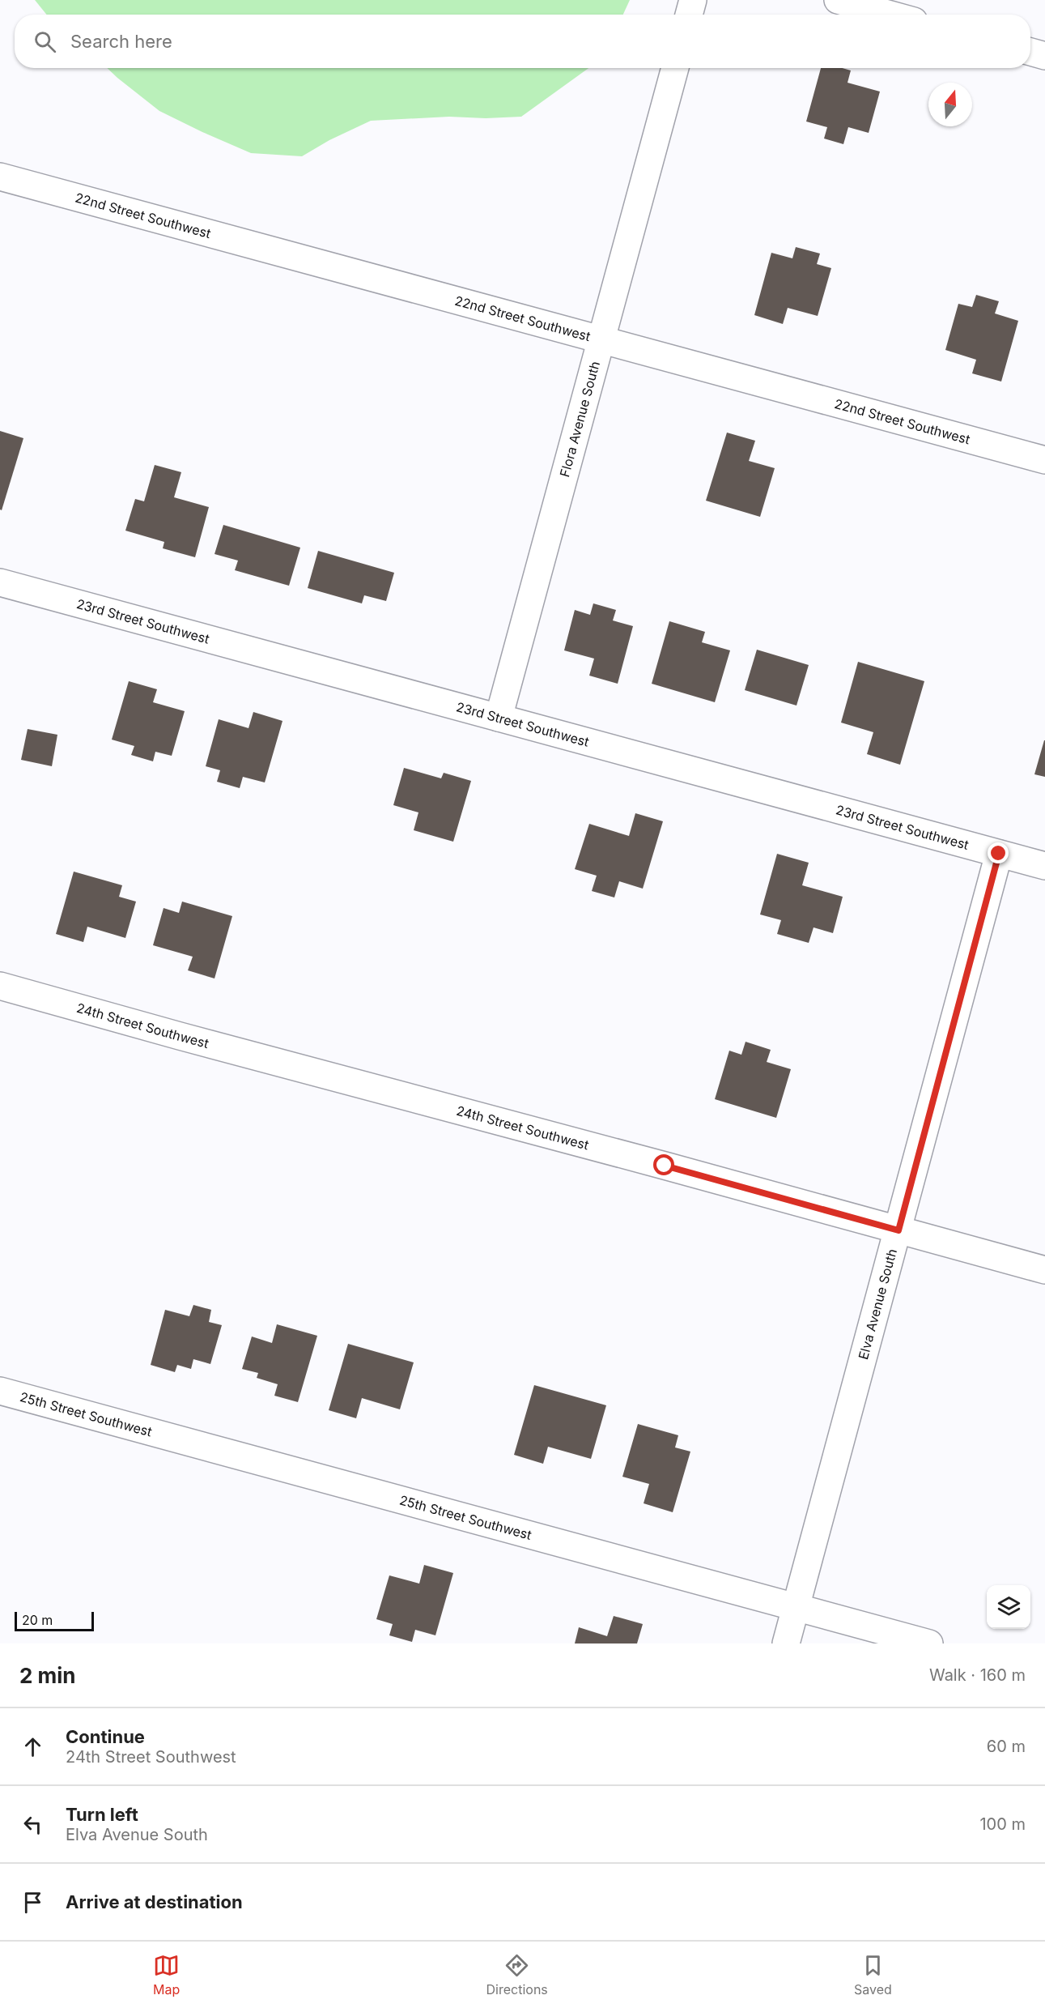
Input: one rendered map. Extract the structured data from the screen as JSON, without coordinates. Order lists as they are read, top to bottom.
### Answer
{
  "streets": {
    "street": [
      "22nd Street Southwest",
      "Flora Avenue South",
      "23rd Street Southwest",
      "24th Street Southwest",
      "Elva Avenue South",
      "25th Street Southwest"
    ]
  },
  "crossings": [
    ["22nd Street Southwest", "Flora Avenue South"],
    ["Flora Avenue South", "23rd Street Southwest"],
    ["23rd Street Southwest", "Elva Avenue South"],
    ["24th Street Southwest", "Elva Avenue South"],
    ["Elva Avenue South", "25th Street Southwest"]
  ],
  "scale_bar": "20 m",
  "north": "top",
  "page": {
    "search": "Search here",
    "scale": "20 m",
    "heading": ["2 min", "Walk · 160 m"],
    "list": [
      ["Continue", "24th Street Southwest", "60 m"],
      ["Turn left", "Elva Avenue South", "100 m"],
      "Arrive at destination"
    ],
    "nav": ["Map", "Directions", "Saved"]
  }
}
